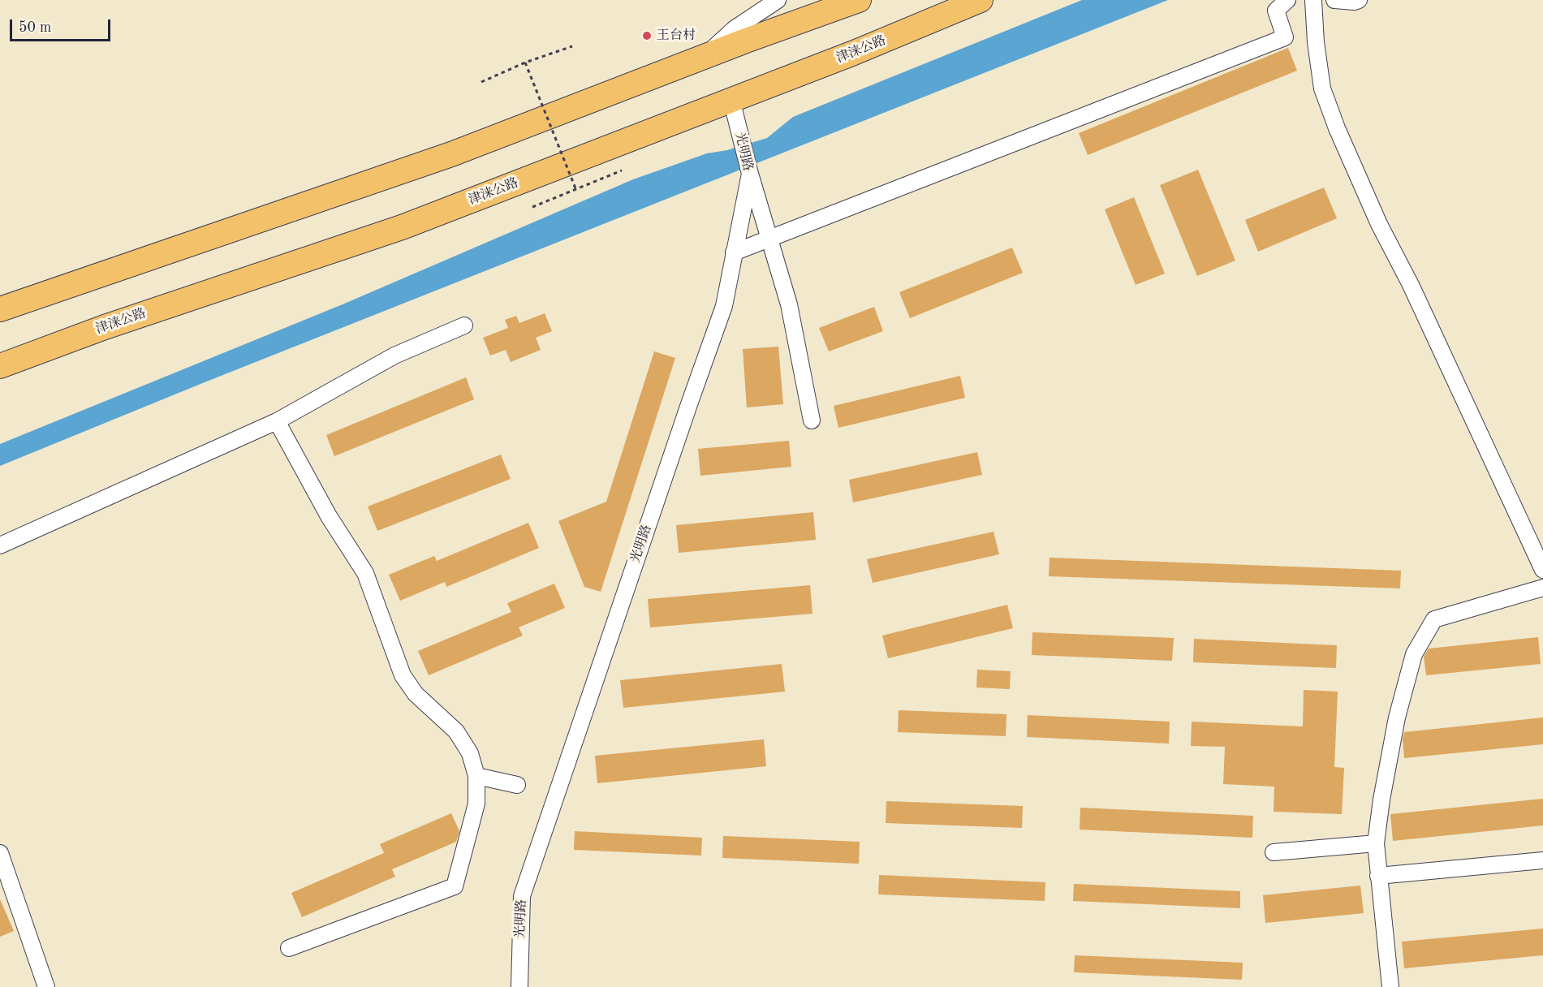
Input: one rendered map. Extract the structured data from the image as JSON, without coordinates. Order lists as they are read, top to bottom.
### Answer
{
  "streets": {
    "highway": ["津涞公路"],
    "street": ["光明路"]
  },
  "crossings": [
    ["津涞公路", "光明路"]
  ],
  "places": ["王台村"],
  "scale_bar": "50 m"
}
